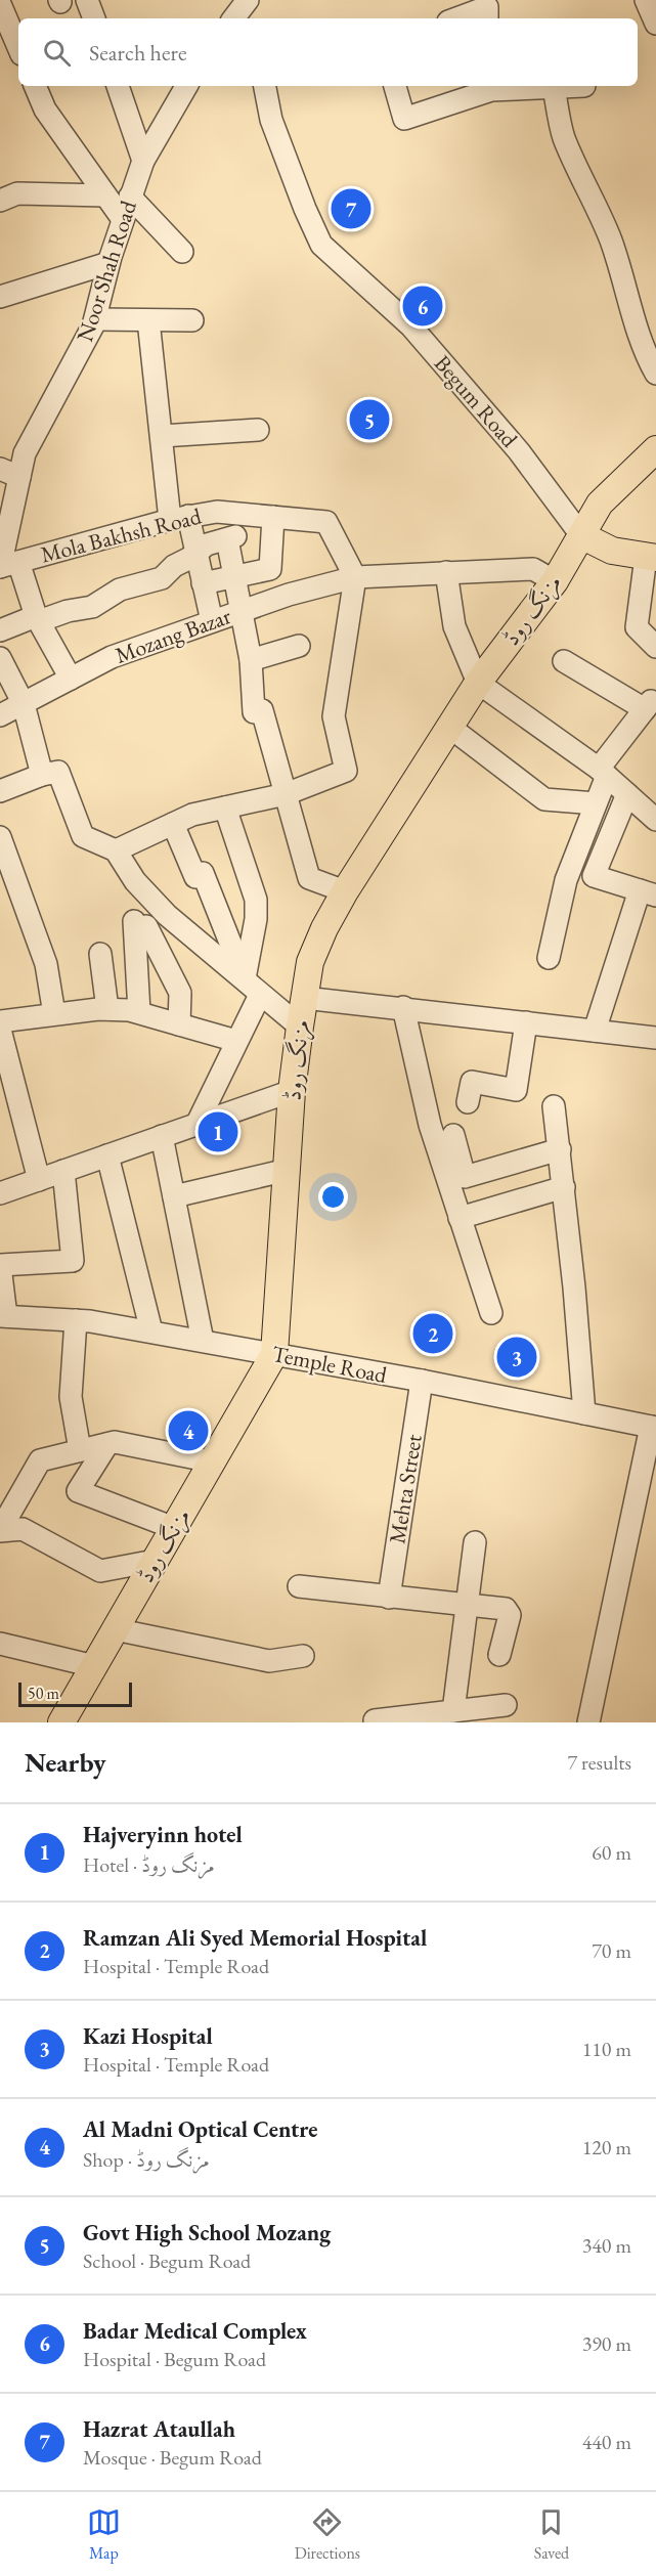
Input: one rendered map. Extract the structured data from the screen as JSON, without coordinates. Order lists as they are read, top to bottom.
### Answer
{
  "streets": {
    "main road": ["مزنگ روڈ"],
    "street": [
      "Noor Shah Road",
      "Begum Road",
      "Mola Bakhsh Road",
      "Mozang Bazar",
      "Temple Road",
      "Mehta Street"
    ]
  },
  "crossings": [
    ["Noor Shah Road", "Mola Bakhsh Road"],
    ["Begum Road", "مزنگ روڈ"],
    ["Mola Bakhsh Road", "Mozang Bazar"],
    ["مزنگ روڈ", "Mozang Bazar"],
    ["مزنگ روڈ", "Temple Road"],
    ["Temple Road", "Mehta Street"]
  ],
  "scale_bar": "50 m",
  "page": {
    "search": "Search here",
    "pins": [
      "7",
      "6",
      "5",
      "1",
      "2",
      "3",
      "4"
    ],
    "scale": "50 m",
    "heading": ["Nearby", "7 results"],
    "list": [
      {
        "mark": "1",
        "name": "Hajveryinn hotel",
        "note": "Hotel · مزنگ روڈ",
        "value": "60 m"
      },
      {
        "mark": "2",
        "name": "Ramzan Ali Syed Memorial Hospital",
        "note": "Hospital · Temple Road",
        "value": "70 m"
      },
      {
        "mark": "3",
        "name": "Kazi Hospital",
        "note": "Hospital · Temple Road",
        "value": "110 m"
      },
      {
        "mark": "4",
        "name": "Al Madni Optical Centre",
        "note": "Shop · مزنگ روڈ",
        "value": "120 m"
      },
      {
        "mark": "5",
        "name": "Govt High School Mozang",
        "note": "School · Begum Road",
        "value": "340 m"
      },
      {
        "mark": "6",
        "name": "Badar Medical Complex",
        "note": "Hospital · Begum Road",
        "value": "390 m"
      },
      {
        "mark": "7",
        "name": "Hazrat Ataullah",
        "note": "Mosque · Begum Road",
        "value": "440 m"
      }
    ],
    "nav": ["Map", "Directions", "Saved"]
  }
}
